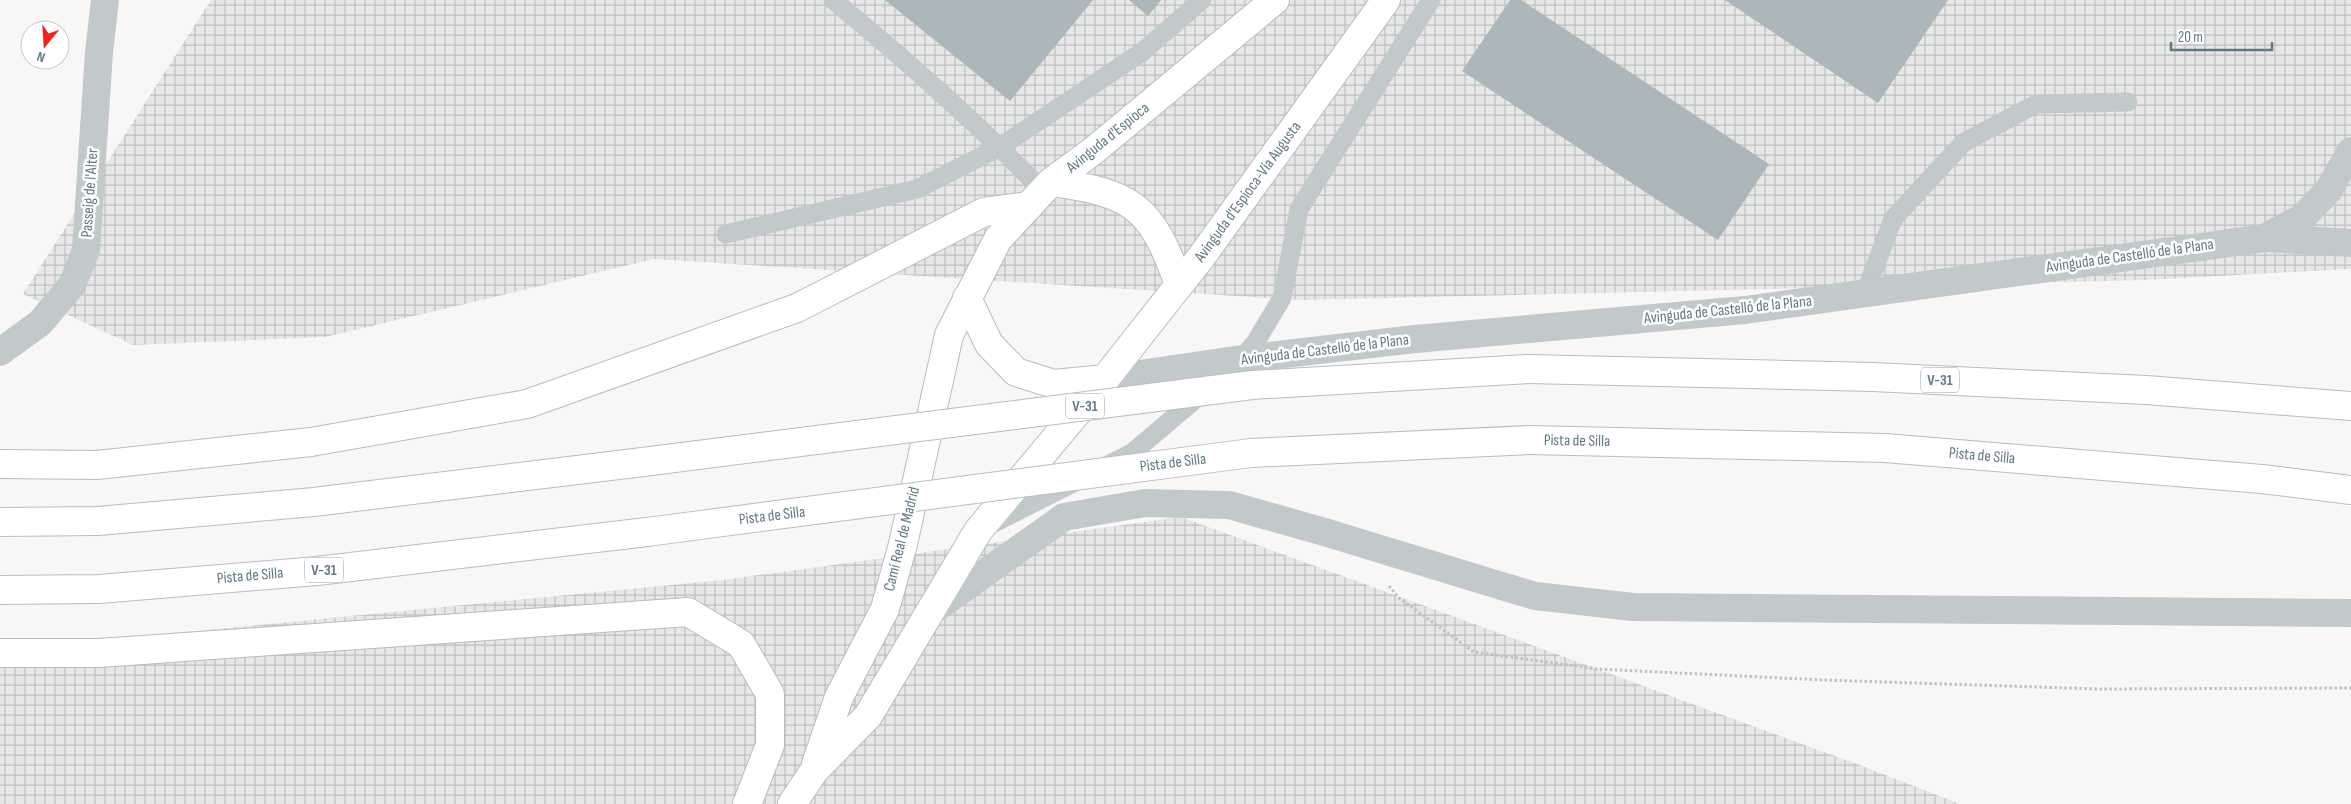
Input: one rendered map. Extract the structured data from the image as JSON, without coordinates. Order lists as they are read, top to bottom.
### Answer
{
  "streets": {
    "main road": [
      "Avinguda d'Espioca",
      "Avinguda d'Espioca-Vía Augusta",
      "V-31",
      "Pista de Silla",
      "Camí Real de Madrid"
    ],
    "street": ["Passeig de l'Alter", "Avinguda de Castelló de la Plana"]
  },
  "crossings": [
    ["Avinguda d'Espioca", "Camí Real de Madrid"],
    ["Avinguda d'Espioca-Vía Augusta", "Avinguda de Castelló de la Plana"],
    ["Avinguda d'Espioca-Vía Augusta", "Camí Real de Madrid"],
    ["Avinguda de Castelló de la Plana", "Camí Real de Madrid"]
  ],
  "scale_bar": "20 m",
  "north": "bottom"
}
